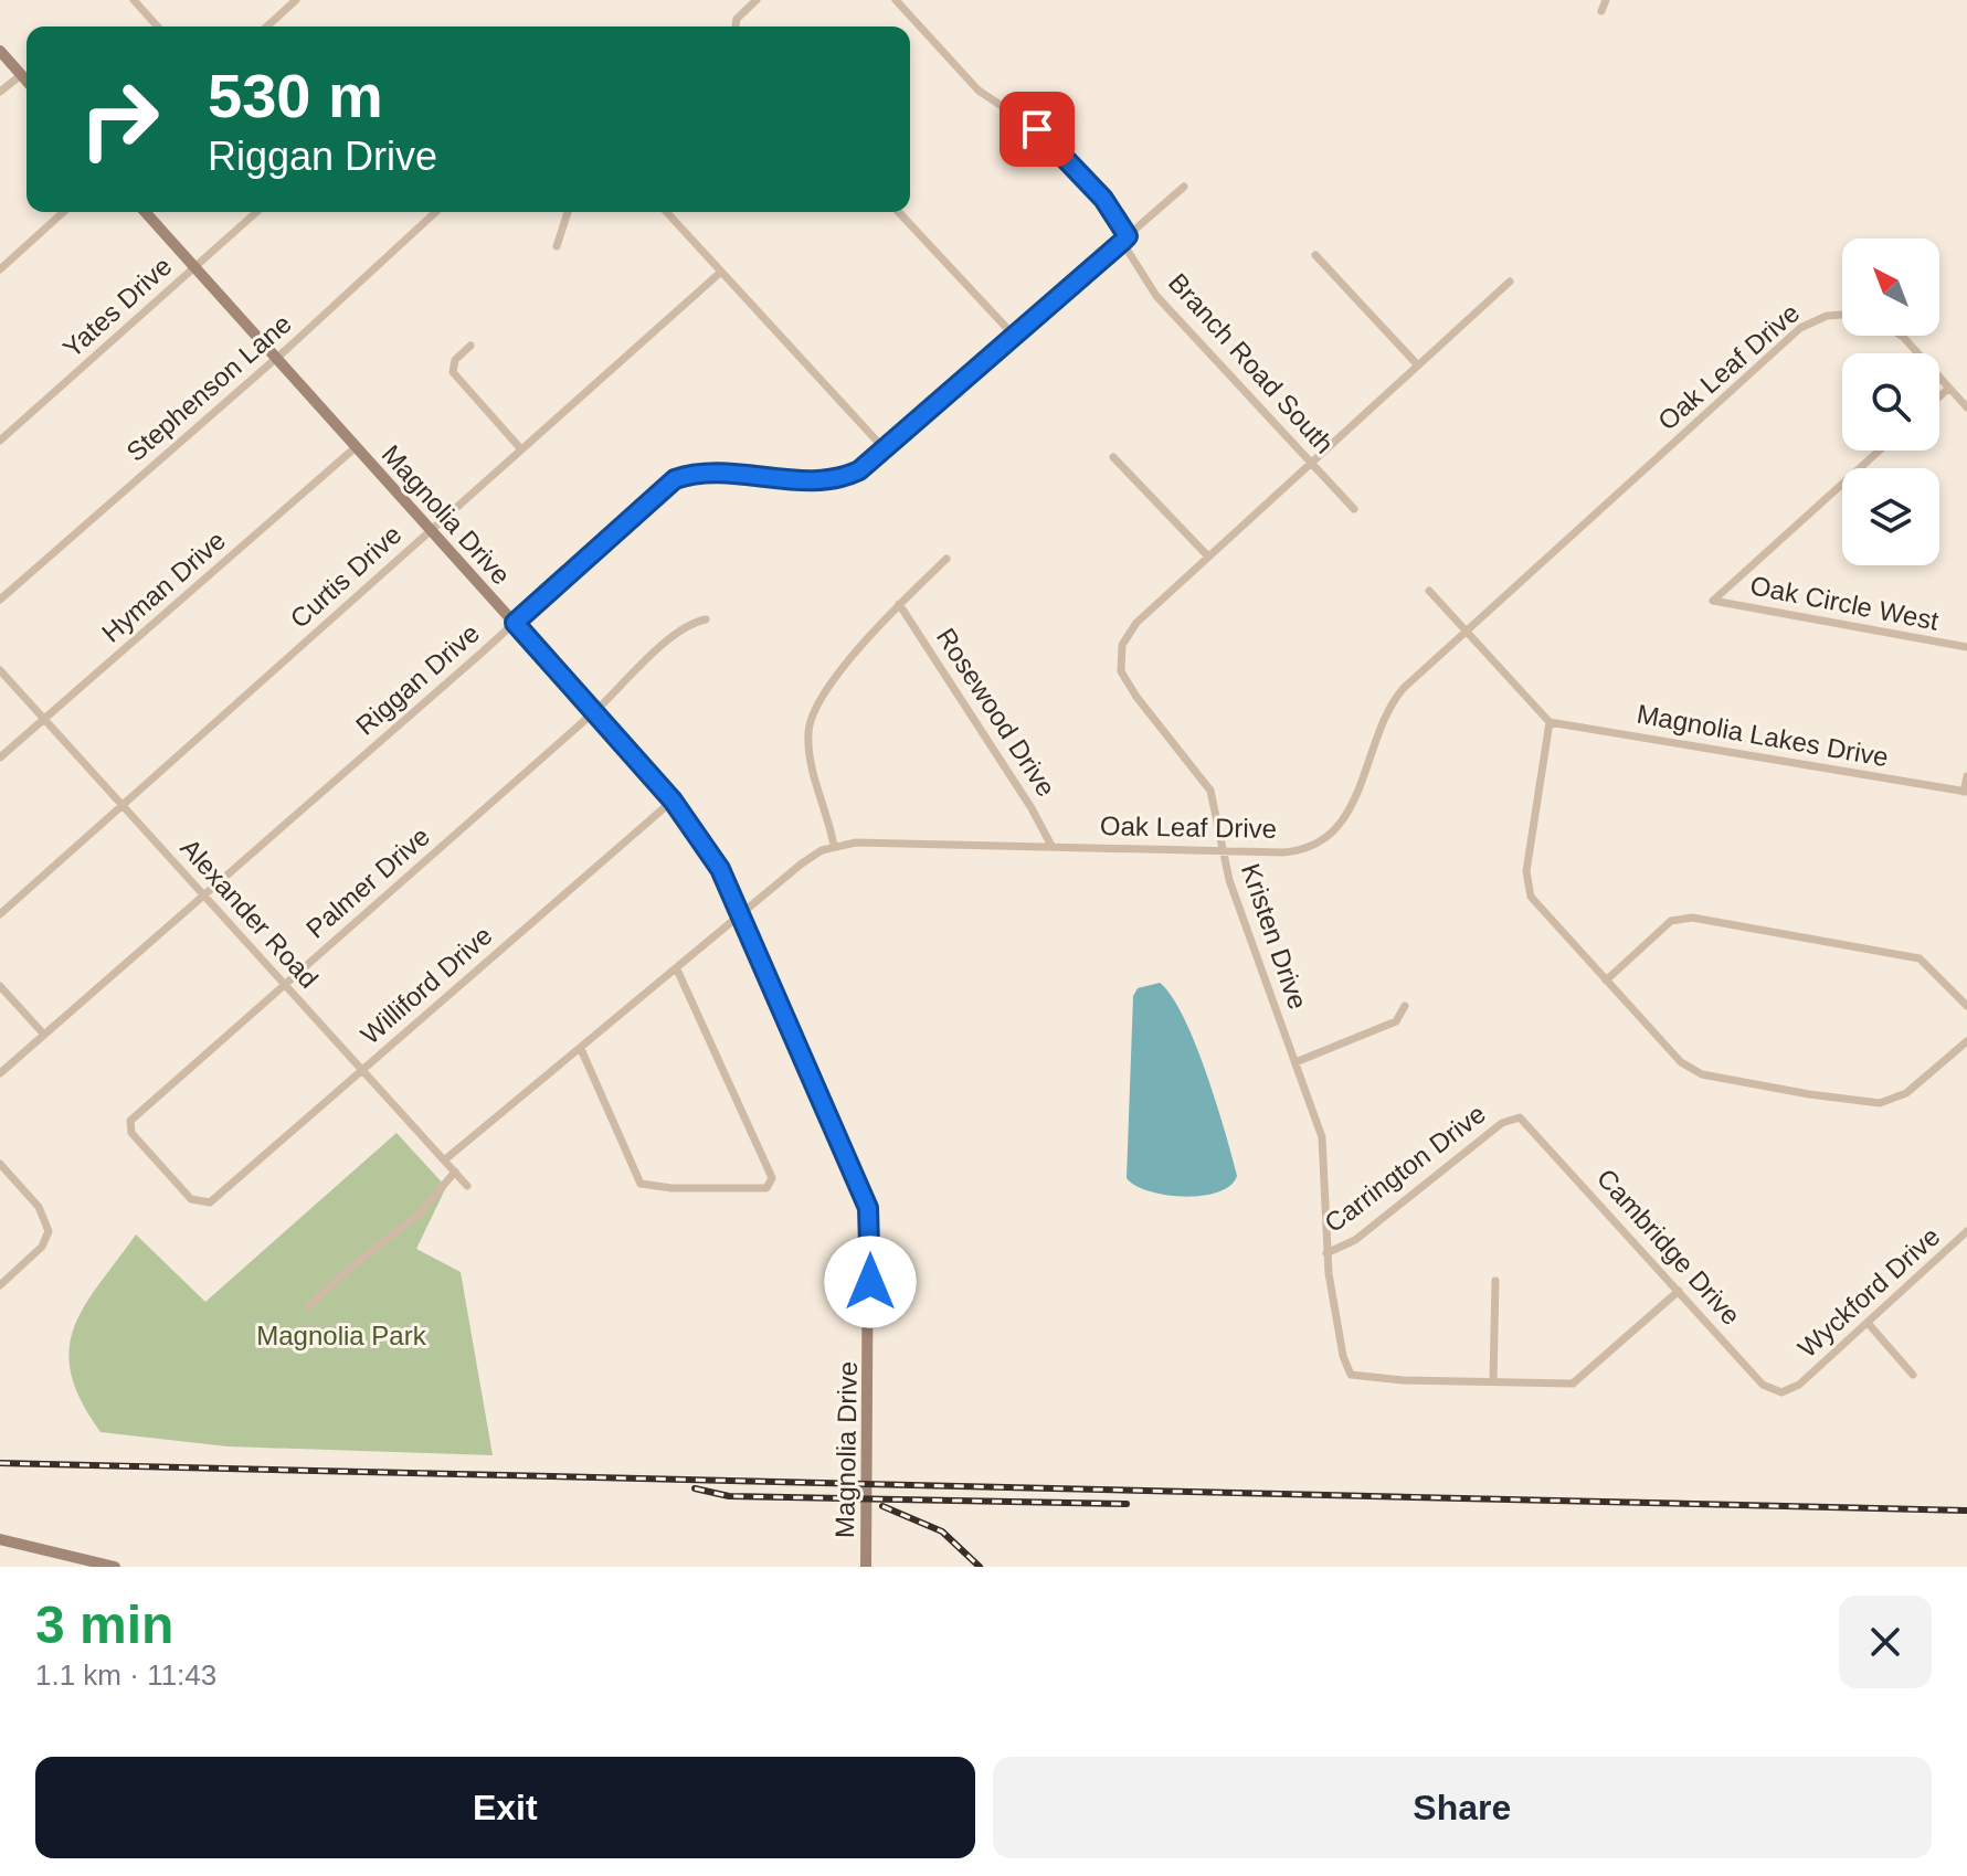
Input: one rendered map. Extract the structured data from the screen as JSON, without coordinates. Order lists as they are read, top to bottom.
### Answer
{
  "streets": {
    "street": [
      "Yates Drive",
      "Branch Road South",
      "Oak Leaf Drive",
      "Stephenson Lane",
      "Magnolia Drive",
      "Curtis Drive",
      "Hyman Drive",
      "Oak Circle West",
      "Riggan Drive",
      "Rosewood Drive",
      "Magnolia Lakes Drive",
      "Palmer Drive",
      "Alexander Road",
      "Kristen Drive",
      "Williford Drive",
      "Carrington Drive",
      "Cambridge Drive",
      "Wyckford Drive"
    ]
  },
  "crossings": [
    ["Yates Drive", "Magnolia Drive"],
    ["Branch Road South", "Riggan Drive"],
    ["Branch Road South", "Kristen Drive"],
    ["Oak Leaf Drive", "Magnolia Drive"],
    ["Oak Leaf Drive", "Rosewood Drive"],
    ["Oak Leaf Drive", "Alexander Road"],
    ["Oak Leaf Drive", "Kristen Drive"],
    ["Stephenson Lane", "Magnolia Drive"],
    ["Magnolia Drive", "Curtis Drive"],
    ["Magnolia Drive", "Hyman Drive"],
    ["Magnolia Drive", "Riggan Drive"],
    ["Magnolia Drive", "Palmer Drive"],
    ["Magnolia Drive", "Williford Drive"],
    ["Curtis Drive", "Alexander Road"],
    ["Hyman Drive", "Alexander Road"],
    ["Riggan Drive", "Alexander Road"],
    ["Palmer Drive", "Alexander Road"],
    ["Palmer Drive", "Williford Drive"],
    ["Alexander Road", "Williford Drive"],
    ["Kristen Drive", "Carrington Drive"],
    ["Carrington Drive", "Cambridge Drive"],
    ["Cambridge Drive", "Wyckford Drive"]
  ],
  "parks": ["Magnolia Park"],
  "north": "top left",
  "page": {
    "turn": ["530 m", "Riggan Drive"],
    "heading": ["3 min", "1.1 km · 11:43"],
    "buttons": ["Exit", "Share"]
  }
}
